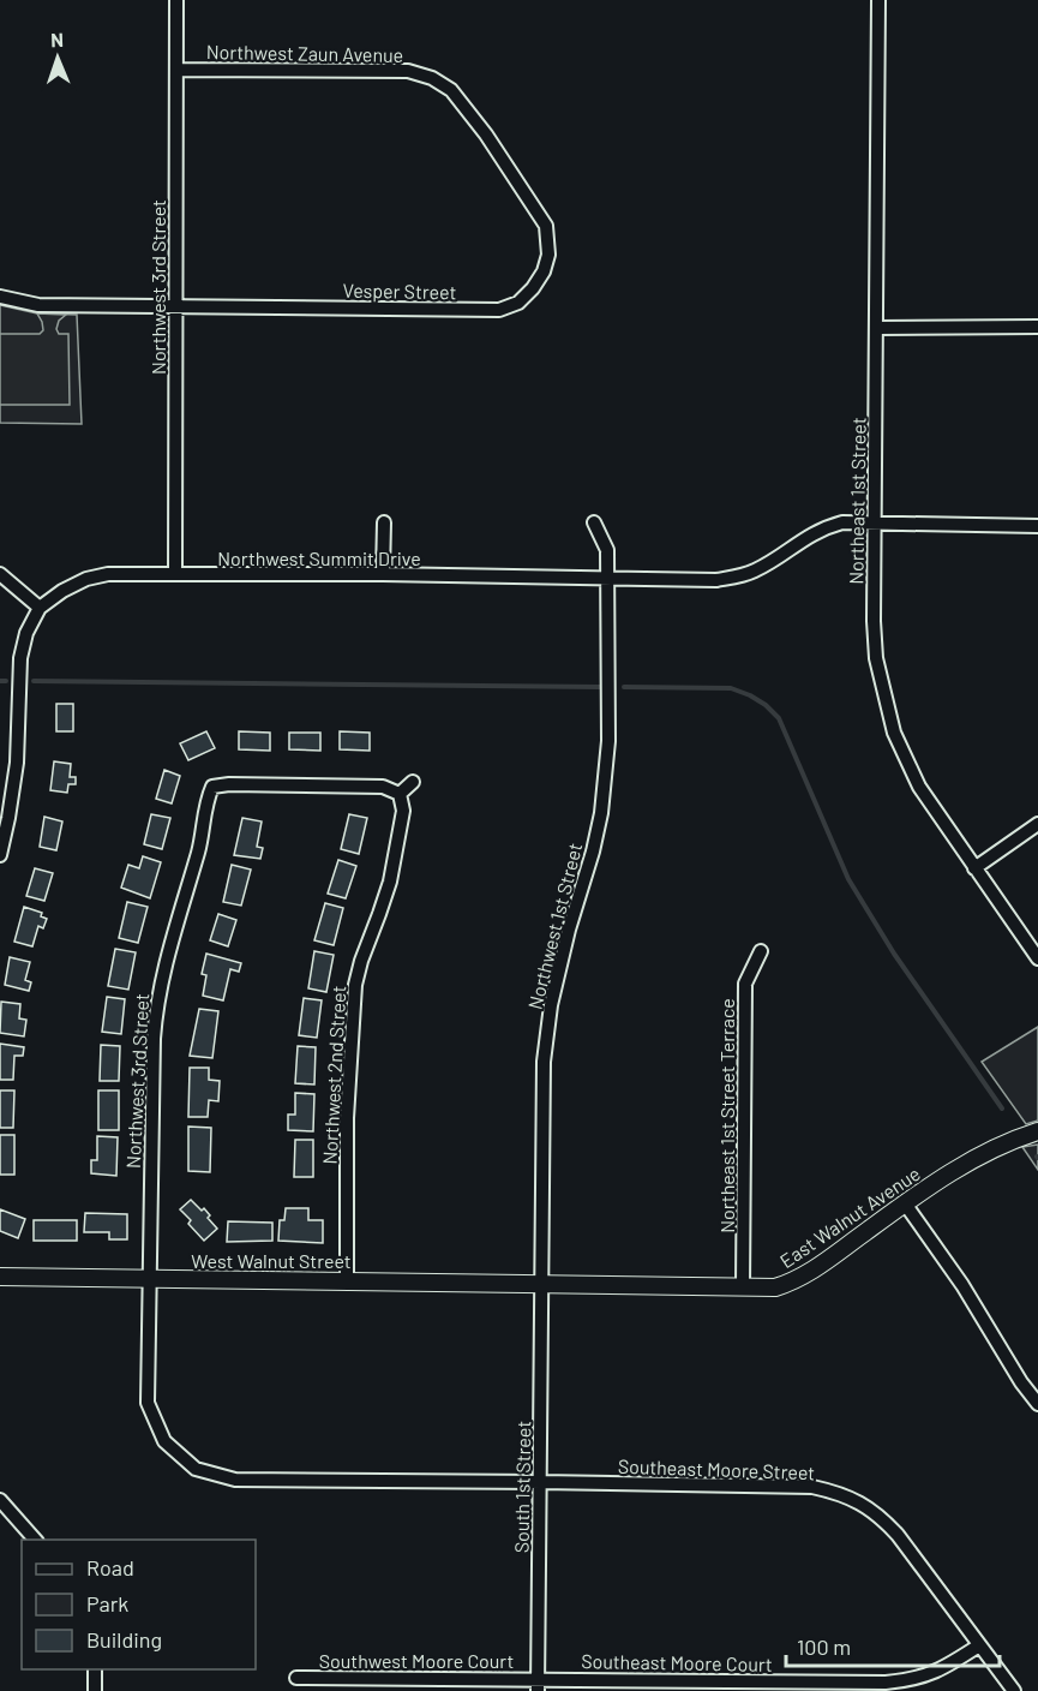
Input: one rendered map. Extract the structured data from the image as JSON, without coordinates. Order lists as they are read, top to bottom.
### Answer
{
  "streets": {
    "street": [
      "Northwest Zaun Avenue",
      "Northwest 3rd Street",
      "Vesper Street",
      "Northeast 1st Street",
      "Northwest Summit Drive",
      "Northwest 1st Street",
      "Northwest 2nd Street",
      "Northeast 1st Street Terrace",
      "East Walnut Avenue",
      "West Walnut Street",
      "Southeast Moore Street",
      "South 1st Street",
      "Southwest Moore Court",
      "Southeast Moore Court"
    ]
  },
  "crossings": [
    ["Northwest Zaun Avenue", "Northwest 3rd Street"],
    ["Northwest Zaun Avenue", "Vesper Street"],
    ["Northwest 3rd Street", "Vesper Street"],
    ["Northwest 3rd Street", "Northwest Summit Drive"],
    ["Northwest 3rd Street", "Northwest 2nd Street"],
    ["Northwest 3rd Street", "West Walnut Street"],
    ["Northwest 3rd Street", "Southeast Moore Street"],
    ["Northeast 1st Street", "Northwest Summit Drive"],
    ["Northwest Summit Drive", "Northwest 1st Street"],
    ["Northwest 1st Street", "East Walnut Avenue"],
    ["Northwest 1st Street", "West Walnut Street"],
    ["Northwest 1st Street", "South 1st Street"],
    ["Northwest 2nd Street", "West Walnut Street"],
    ["Northeast 1st Street Terrace", "East Walnut Avenue"],
    ["East Walnut Avenue", "West Walnut Street"],
    ["East Walnut Avenue", "South 1st Street"],
    ["West Walnut Street", "South 1st Street"],
    ["Southeast Moore Street", "South 1st Street"],
    ["Southeast Moore Street", "Southeast Moore Court"],
    ["South 1st Street", "Southwest Moore Court"],
    ["South 1st Street", "Southeast Moore Court"],
    ["Southwest Moore Court", "Southeast Moore Court"]
  ],
  "legend": ["Road", "Park", "Building"],
  "scale_bar": "100 m",
  "north": "top"
}
